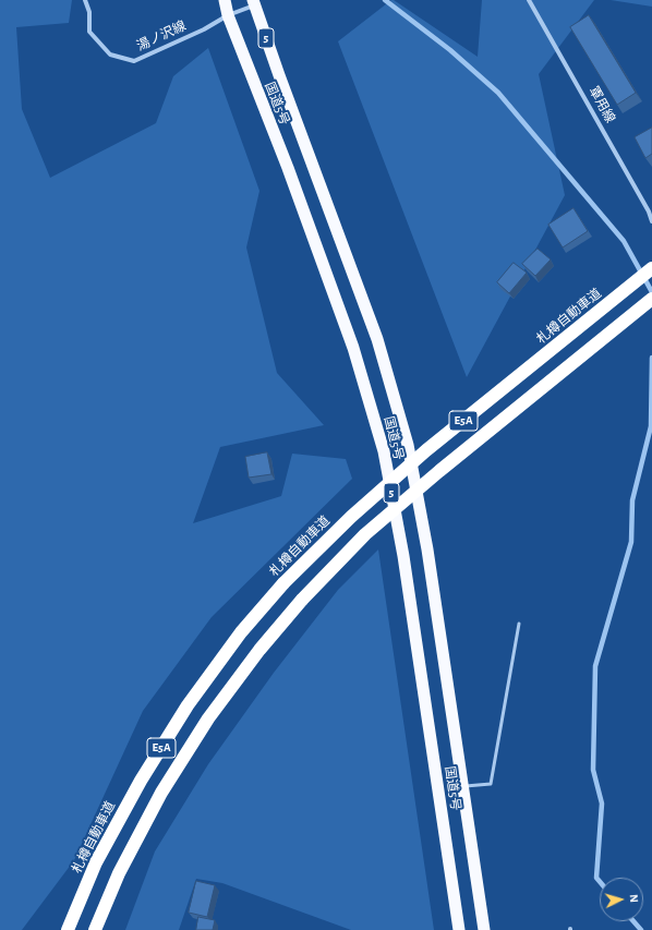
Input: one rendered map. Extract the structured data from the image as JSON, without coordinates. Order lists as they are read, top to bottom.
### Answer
{
  "streets": {
    "highway": [
      "5",
      "国道5号",
      "札樽自動車道",
      "E5A"
    ],
    "street": ["湯ノ沢線", "軍用線"]
  },
  "crossings": [
    ["湯ノ沢線", "国道5号"]
  ],
  "north": "right"
}
